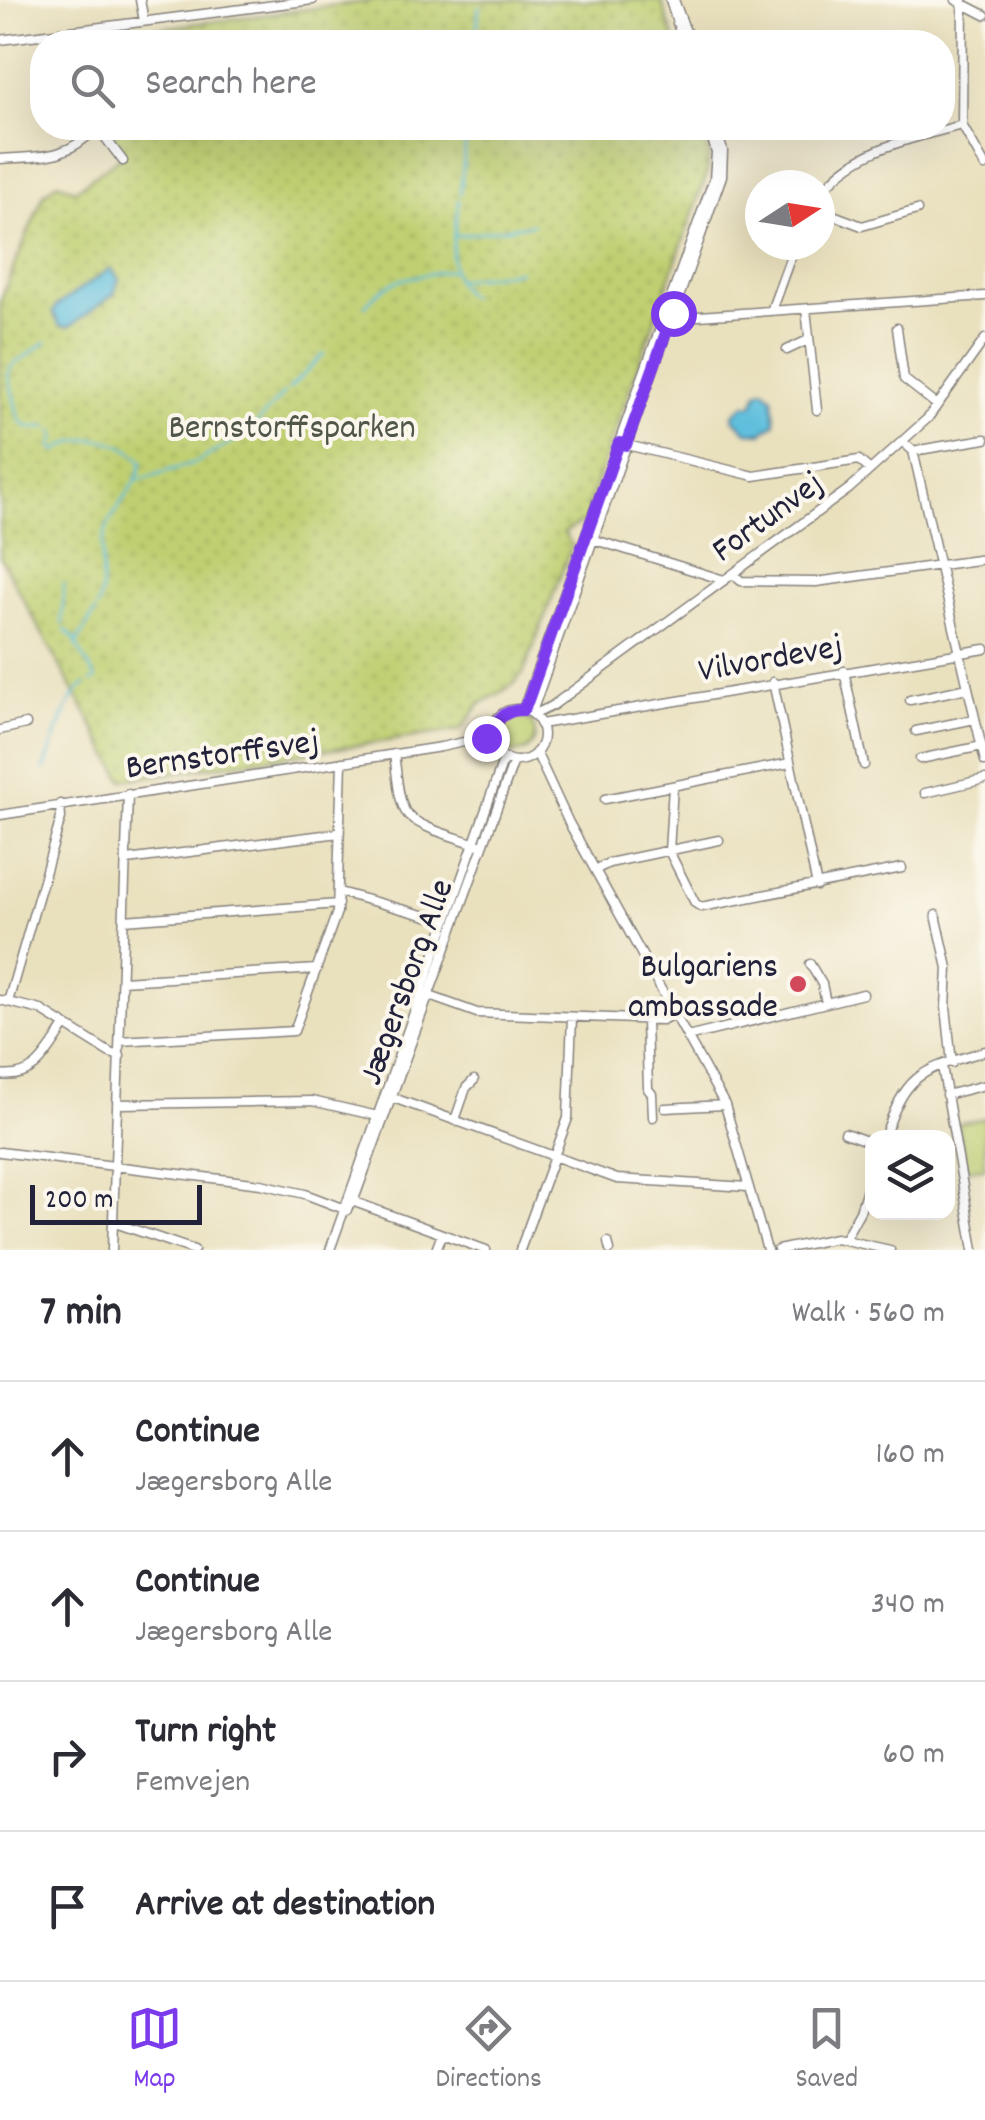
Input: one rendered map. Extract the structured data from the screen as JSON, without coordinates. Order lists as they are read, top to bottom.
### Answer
{
  "streets": {
    "street": [
      "Fortunvej",
      "Vilvordevej",
      "Bernstorffsvej",
      "Jægersborg Alle"
    ]
  },
  "crossings": [
    ["Fortunvej", "Vilvordevej"],
    ["Fortunvej", "Bernstorffsvej"],
    ["Fortunvej", "Jægersborg Alle"],
    ["Vilvordevej", "Bernstorffsvej"],
    ["Vilvordevej", "Jægersborg Alle"],
    ["Bernstorffsvej", "Jægersborg Alle"]
  ],
  "parks": ["Bernstorffsparken"],
  "places": ["Bulgariens ambassade"],
  "scale_bar": "200 m",
  "north": "right",
  "page": {
    "search": "Search here",
    "scale": "200 m",
    "heading": ["7 min", "Walk · 560 m"],
    "list": [
      ["Continue", "Jægersborg Alle", "160 m"],
      ["Continue", "Jægersborg Alle", "340 m"],
      ["Turn right", "Femvejen", "60 m"],
      "Arrive at destination"
    ],
    "nav": ["Map", "Directions", "Saved"]
  }
}
